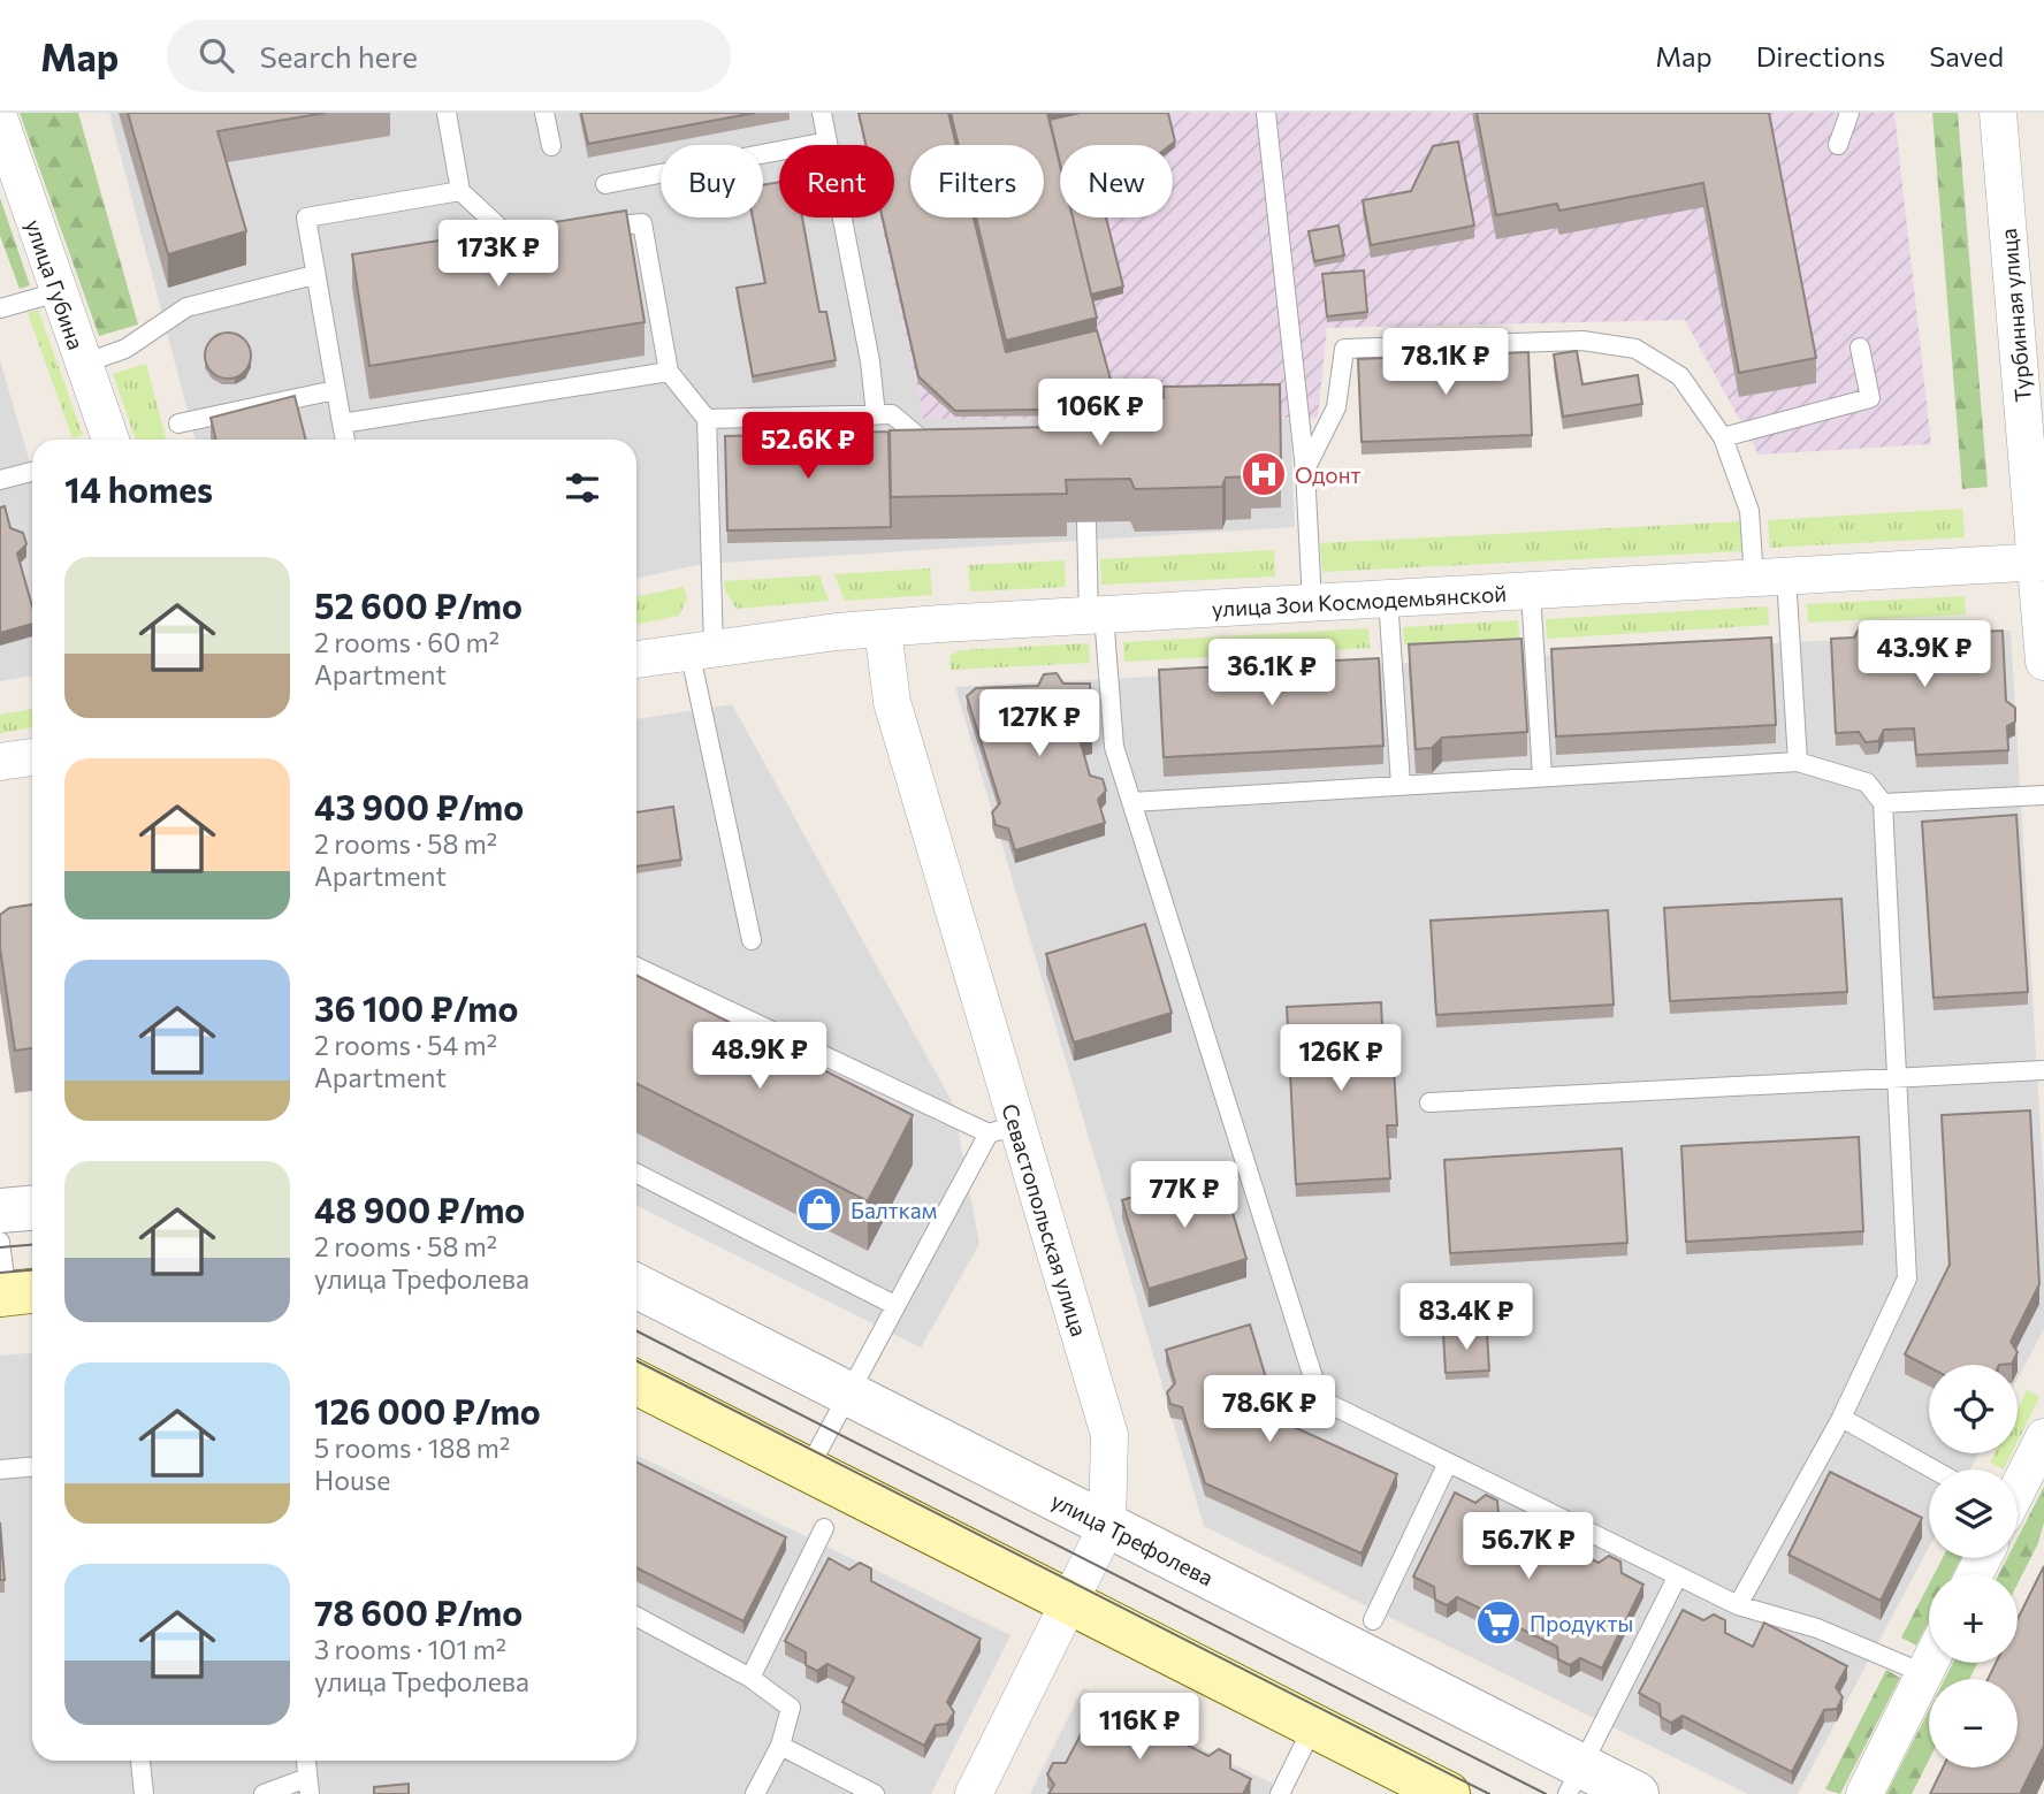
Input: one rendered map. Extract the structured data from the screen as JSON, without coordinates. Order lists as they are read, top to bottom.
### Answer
{
  "streets": {
    "street": [
      "улица Губина",
      "Турбинная улица",
      "улица Зои Космодемьянской",
      "Севастопольская улица",
      "улица Трефолева"
    ]
  },
  "crossings": [
    ["Турбинная улица", "улица Зои Космодемьянской"],
    ["улица Зои Космодемьянской", "Севастопольская улица"],
    ["Севастопольская улица", "улица Трефолева"]
  ],
  "places": {
    "hospital": ["Одонт"],
    "shop": ["Балткам"],
    "supermarket": ["Продукты"]
  },
  "page": {
    "header": "Map",
    "search": "Search here",
    "nav": ["Map", "Directions", "Saved"],
    "chip": [
      "Buy",
      "Rent",
      "Filters",
      "New"
    ],
    "price": [
      "173K ₽",
      "78.1K ₽",
      "106K ₽",
      "52.6K ₽",
      "43.9K ₽",
      "36.1K ₽",
      "127K ₽",
      "48.9K ₽",
      "126K ₽",
      "77K ₽",
      "83.4K ₽",
      "78.6K ₽",
      "56.7K ₽",
      "116K ₽"
    ],
    "heading": "14 homes",
    "list": [
      {
        "name": "52 600 ₽/mo",
        "note": "2 rooms · 60 m² · Apartment"
      },
      {
        "name": "43 900 ₽/mo",
        "note": "2 rooms · 58 m² · Apartment"
      },
      {
        "name": "36 100 ₽/mo",
        "note": "2 rooms · 54 m² · Apartment"
      },
      {
        "name": "48 900 ₽/mo",
        "note": "2 rooms · 58 m² · улица Трефолева"
      },
      {
        "name": "126 000 ₽/mo",
        "note": "5 rooms · 188 m² · House"
      },
      {
        "name": "78 600 ₽/mo",
        "note": "3 rooms · 101 m² · улица Трефолева"
      }
    ],
    "map_buttons": ["+", "−"]
  }
}
